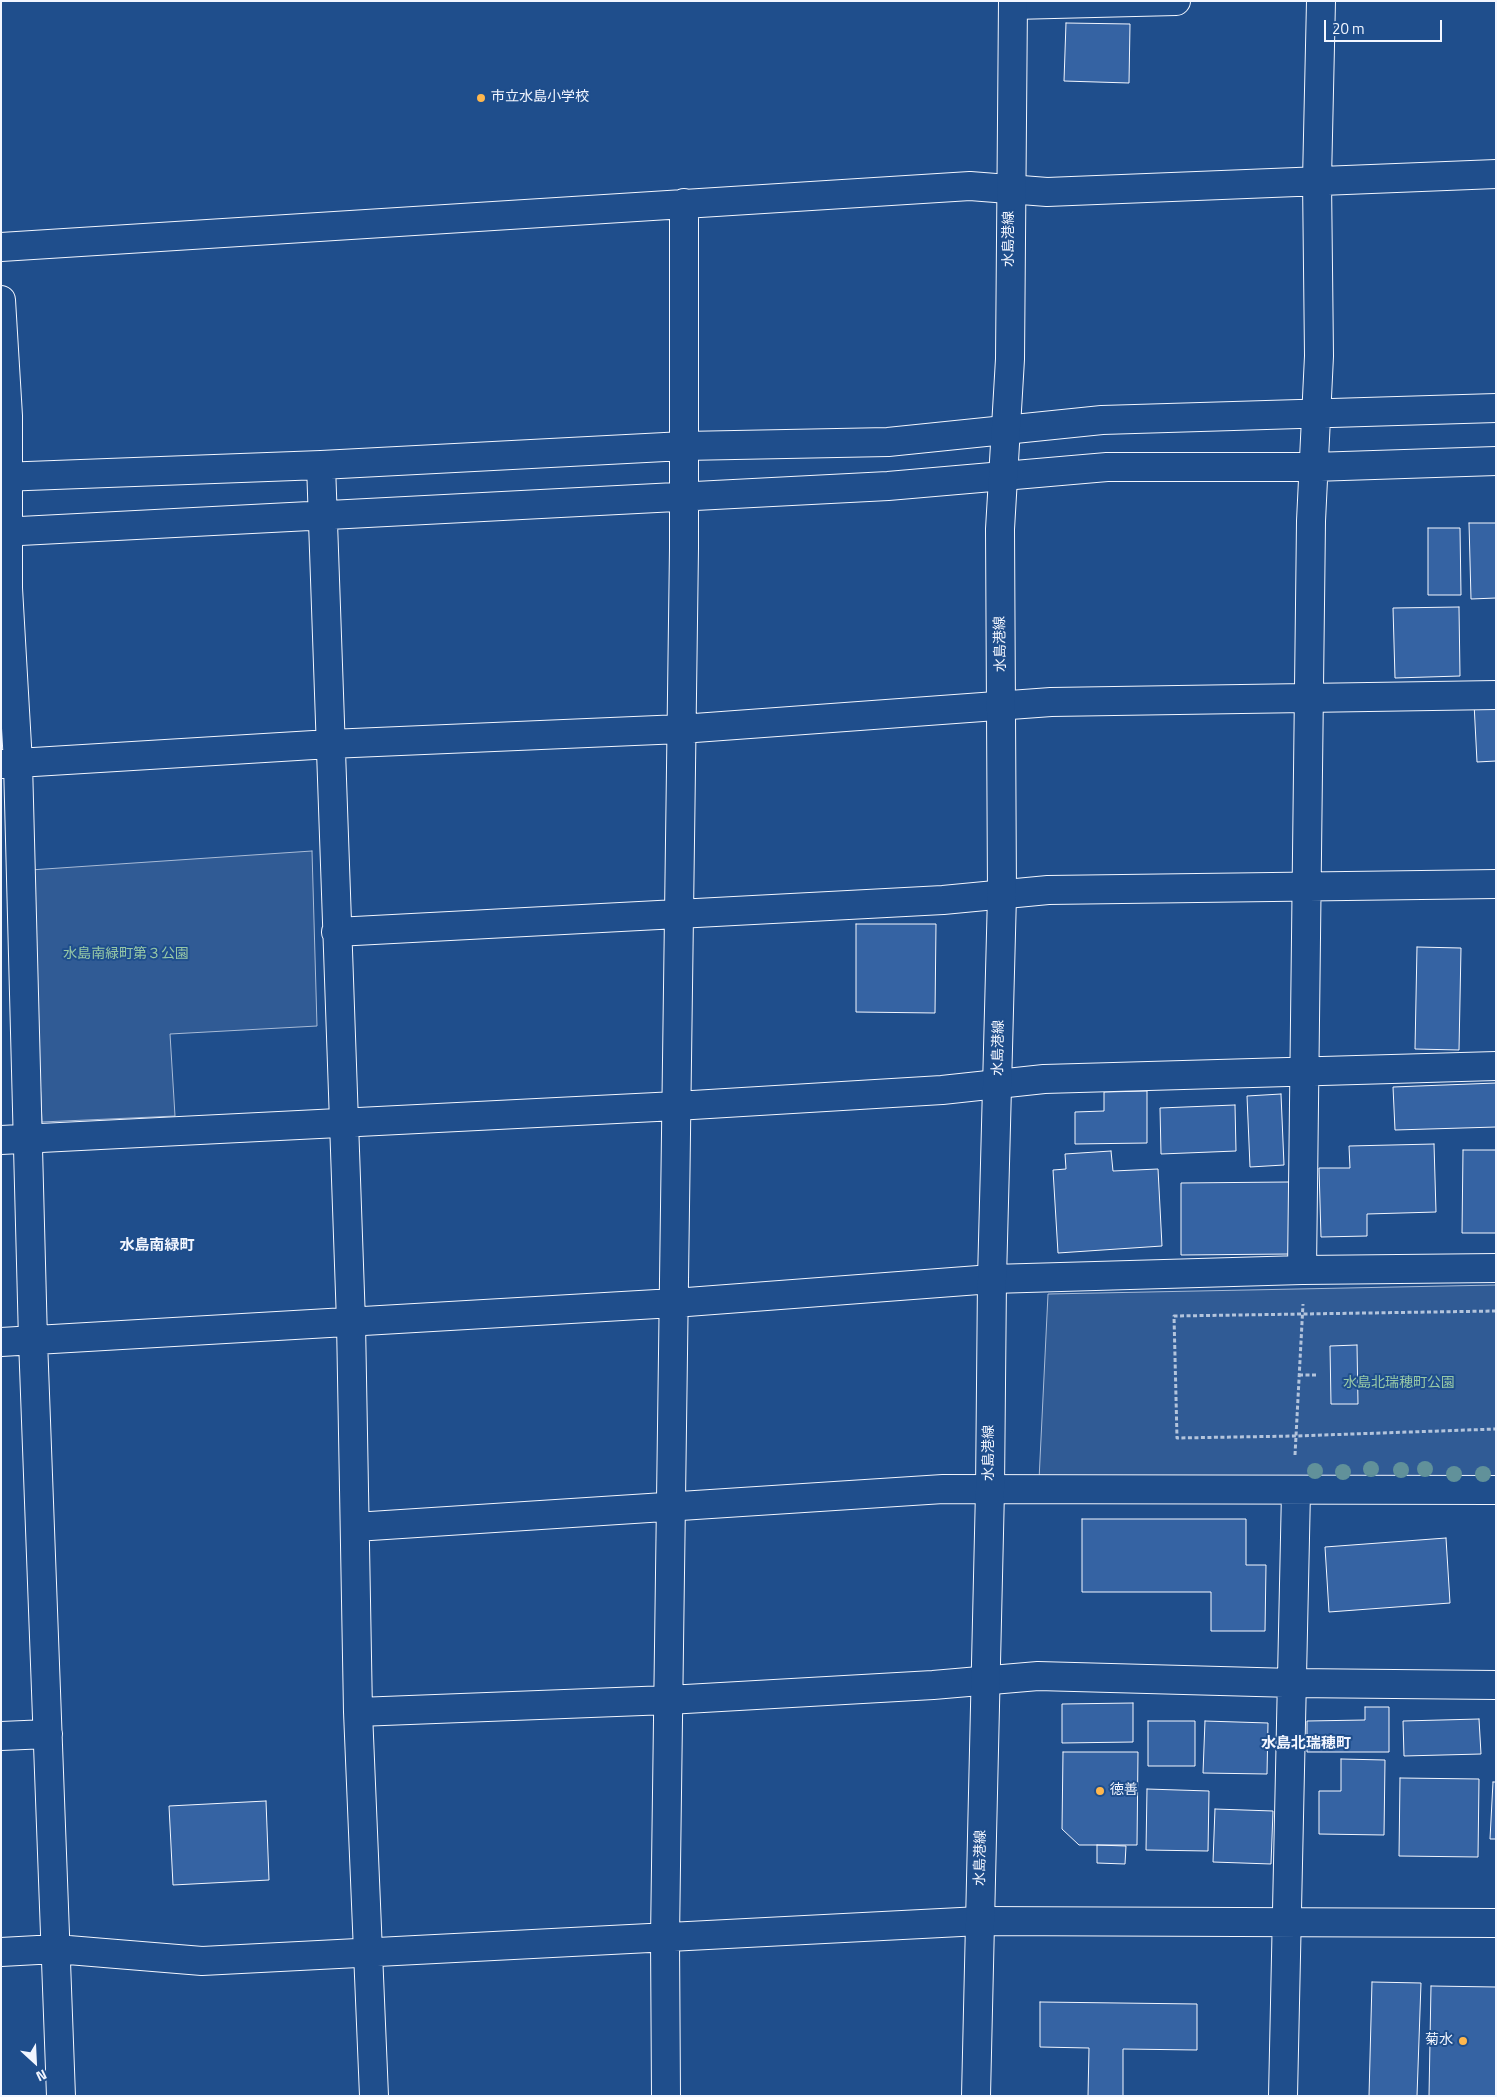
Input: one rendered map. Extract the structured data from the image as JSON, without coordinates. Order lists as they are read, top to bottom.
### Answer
{
  "streets": {
    "street": ["水島港線"]
  },
  "districts": ["水島南緑町", "水島北瑞穂町"],
  "parks": ["水島南緑町第３公園", "水島北瑞穂町公園"],
  "places": ["市立水島小学校", "徳善", "菊水"],
  "scale_bar": "20 m",
  "north": "bottom right"
}
